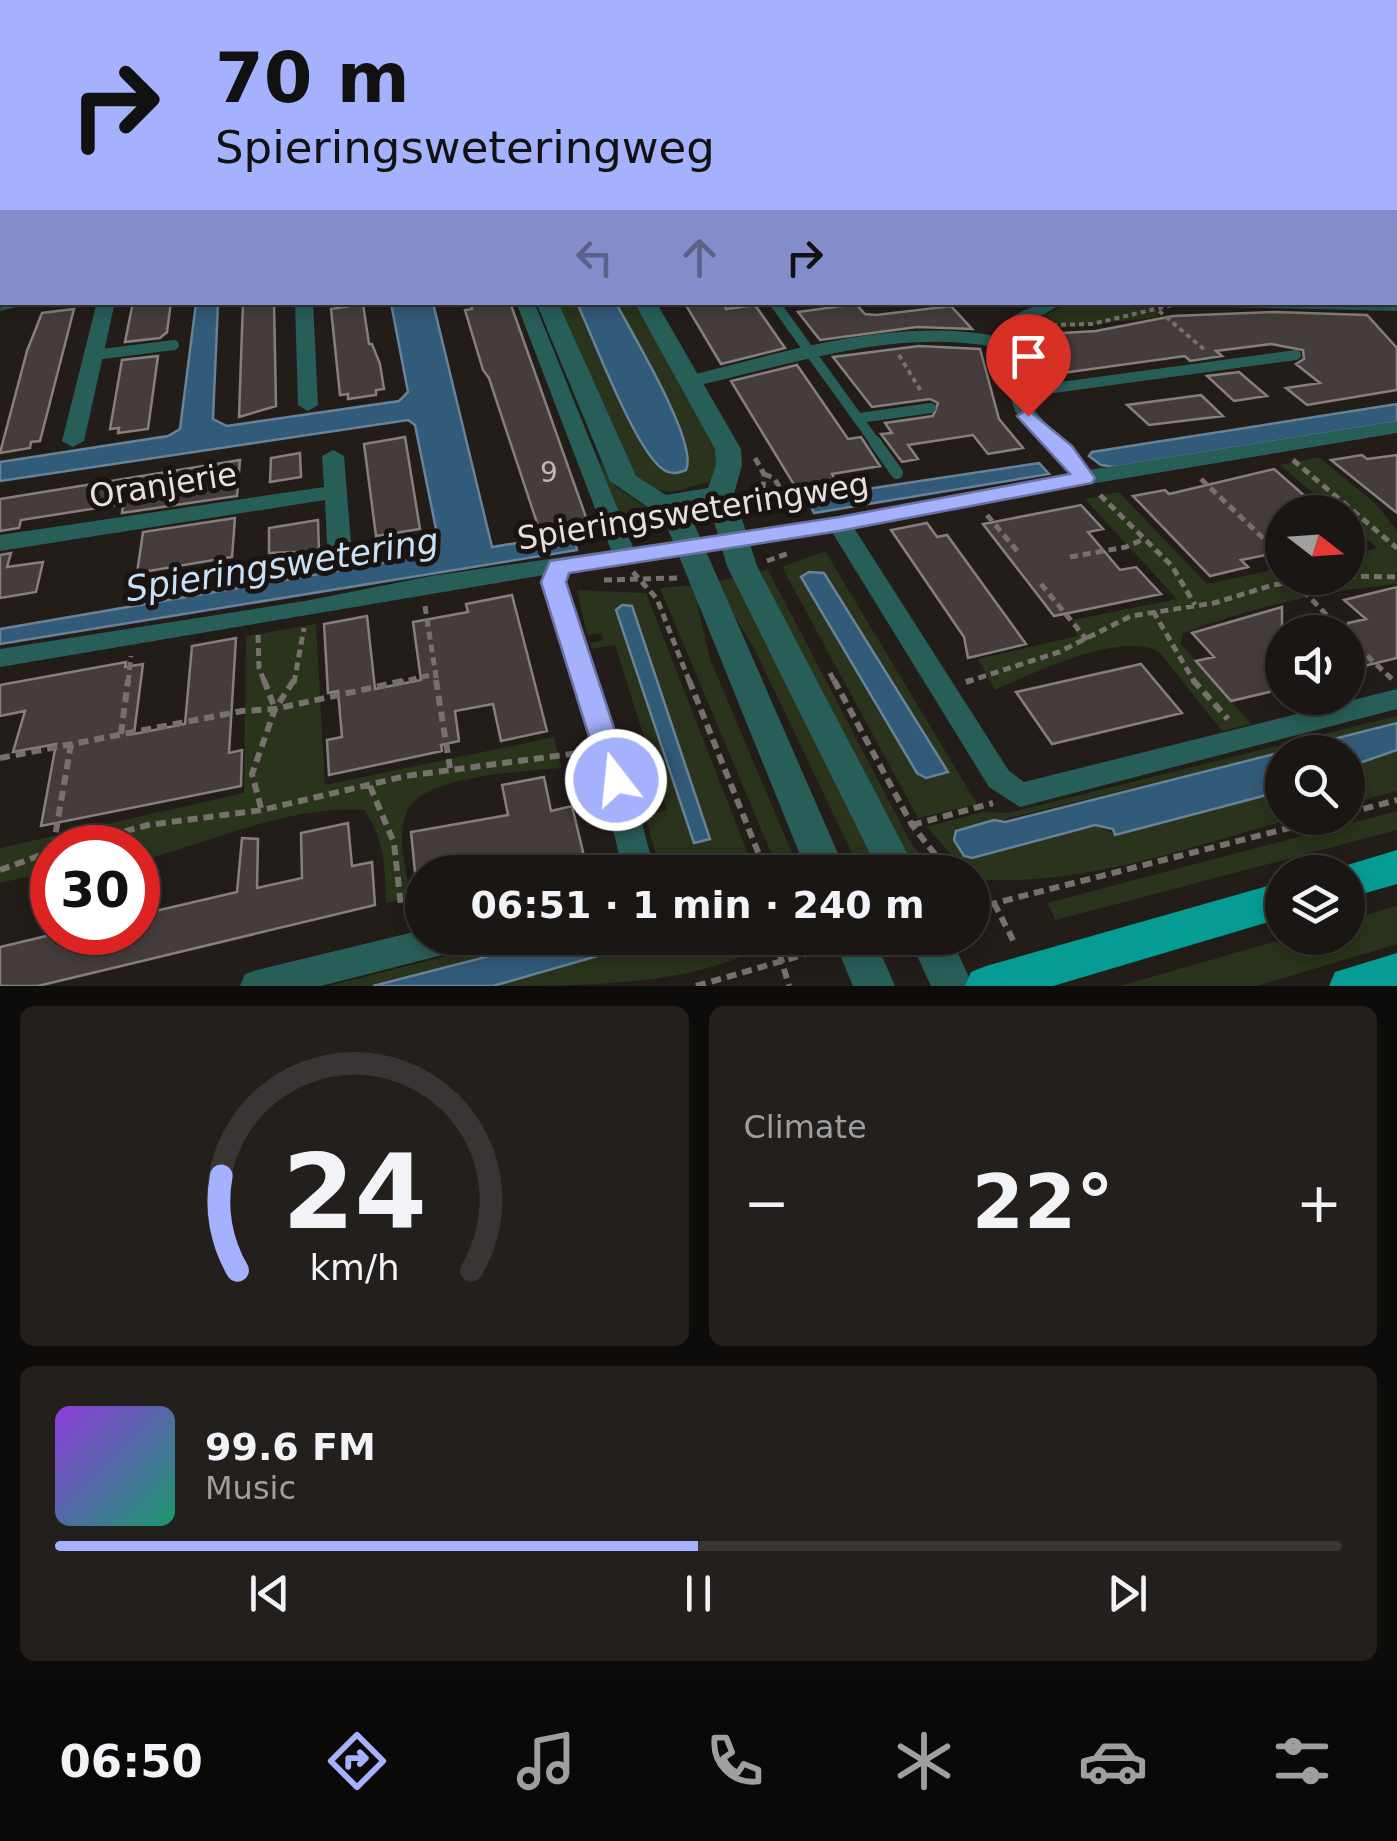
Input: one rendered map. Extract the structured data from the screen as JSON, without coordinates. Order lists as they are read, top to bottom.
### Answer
{
  "streets": {
    "street": ["Oranjerie", "Spieringsweteringweg"]
  },
  "water": ["Spieringswetering"],
  "house_numbers": ["9"],
  "north": "right",
  "page": {
    "turn": ["70 m", "Spieringsweteringweg"],
    "limit": "30",
    "trip": "06:51 · 1 min · 240 m",
    "tile": "Climate",
    "heat": ["−", "22°", "+"],
    "song": ["99.6 FM", "Music"],
    "tabs": "06:50",
    "gauge": ["24", "km/h"]
  }
}
